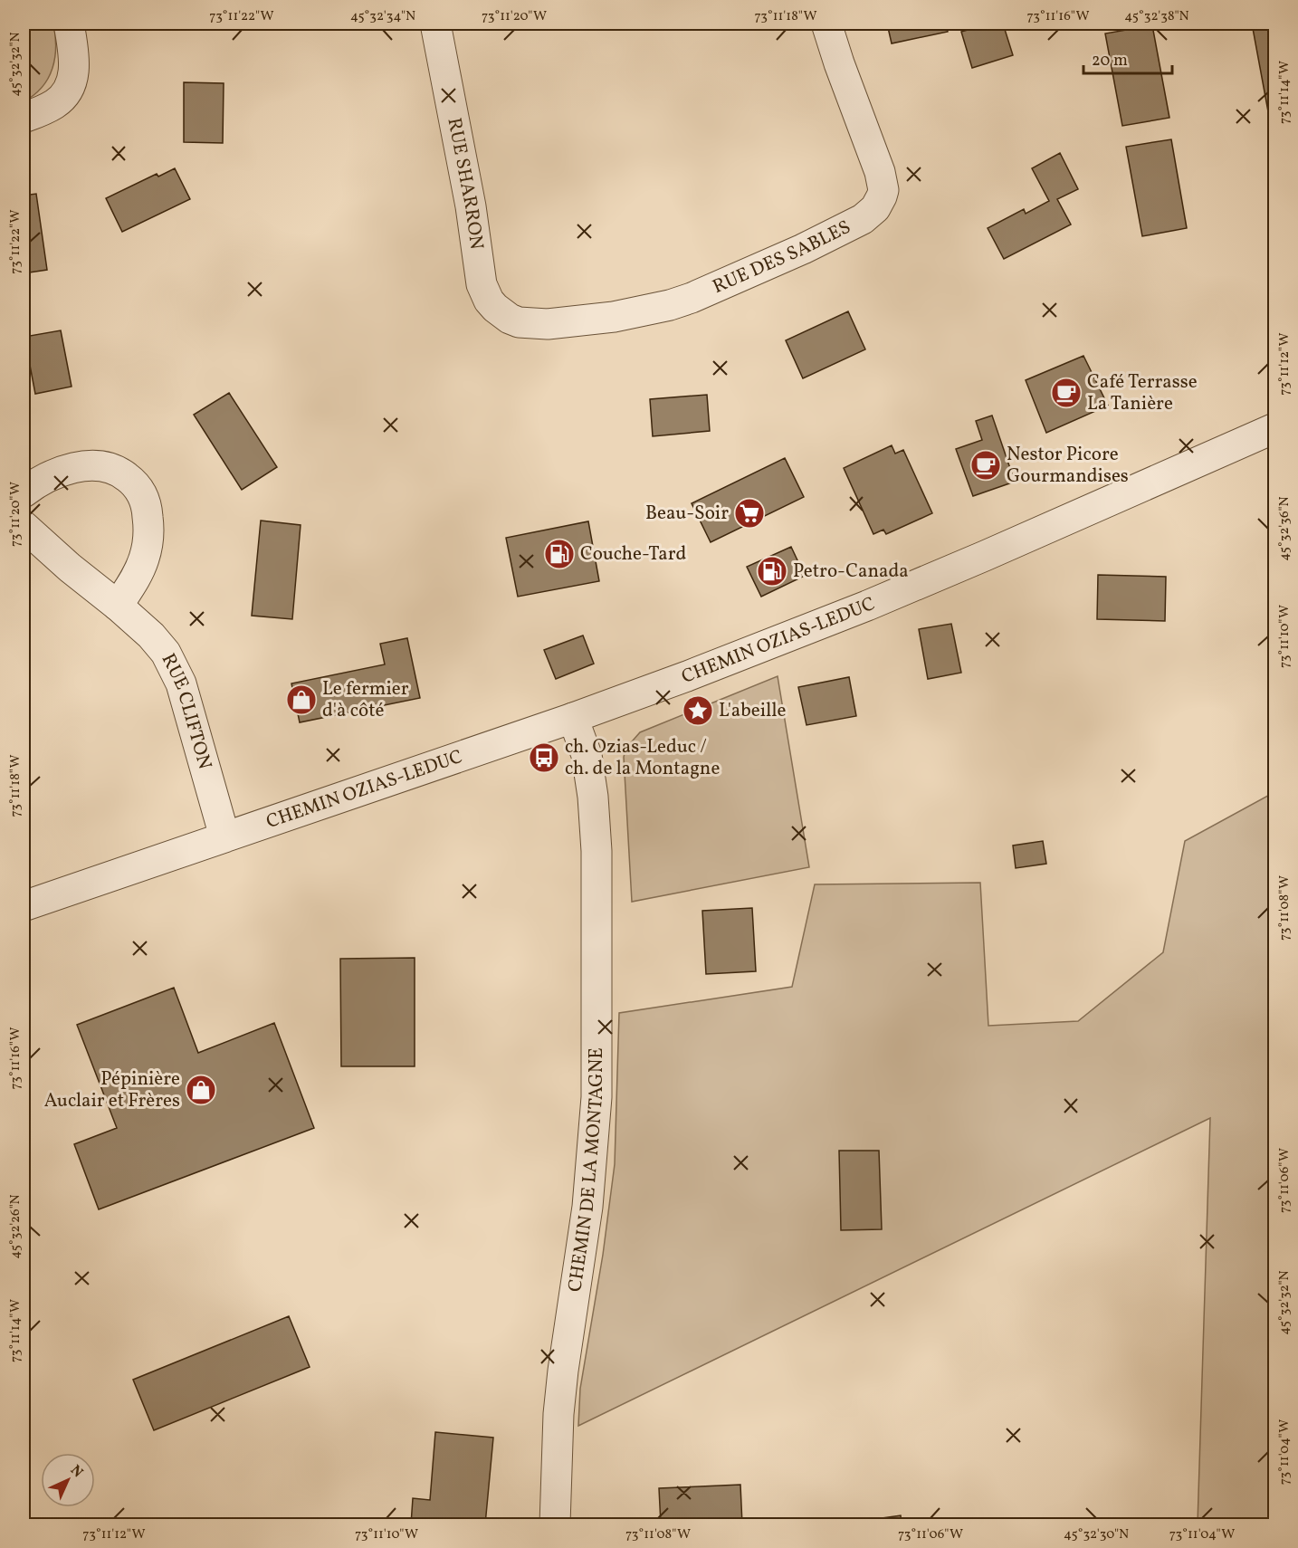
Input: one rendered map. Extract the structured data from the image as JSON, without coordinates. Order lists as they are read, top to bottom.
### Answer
{
  "streets": {
    "street": [
      "RUE SHARRON",
      "RUE DES SABLES",
      "CHEMIN OZIAS-LEDUC",
      "RUE CLIFTON",
      "CHEMIN DE LA MONTAGNE"
    ]
  },
  "crossings": [
    ["RUE SHARRON", "RUE DES SABLES"],
    ["CHEMIN OZIAS-LEDUC", "RUE CLIFTON"],
    ["CHEMIN OZIAS-LEDUC", "CHEMIN DE LA MONTAGNE"]
  ],
  "places": {
    "cafe": ["Café Terrasse La Tanière", "Nestor Picore Gourmandises"],
    "supermarket": ["Beau-Soir"],
    "fuel station": ["Couche-Tard", "Petro-Canada"],
    "shop": ["Le fermier d'à côté", "Pépinière Auclair et Frères"],
    "place": ["L'abeille"],
    "bus stop": ["ch. Ozias-Leduc / ch. de la Montagne"]
  },
  "scale_bar": "20 m",
  "north": "top right",
  "coordinates": [
    "73°11'22\"W",
    "45°32'34\"N",
    "73°11'20\"W",
    "73°11'18\"W",
    "73°11'16\"W",
    "45°32'38\"N",
    "45°32'32\"N",
    "73°11'14\"W",
    "73°11'12\"W",
    "45°32'36\"N",
    "73°11'10\"W",
    "73°11'08\"W",
    "73°11'06\"W",
    "45°32'26\"N",
    "73°11'04\"W",
    "45°32'30\"N"
  ]
}
